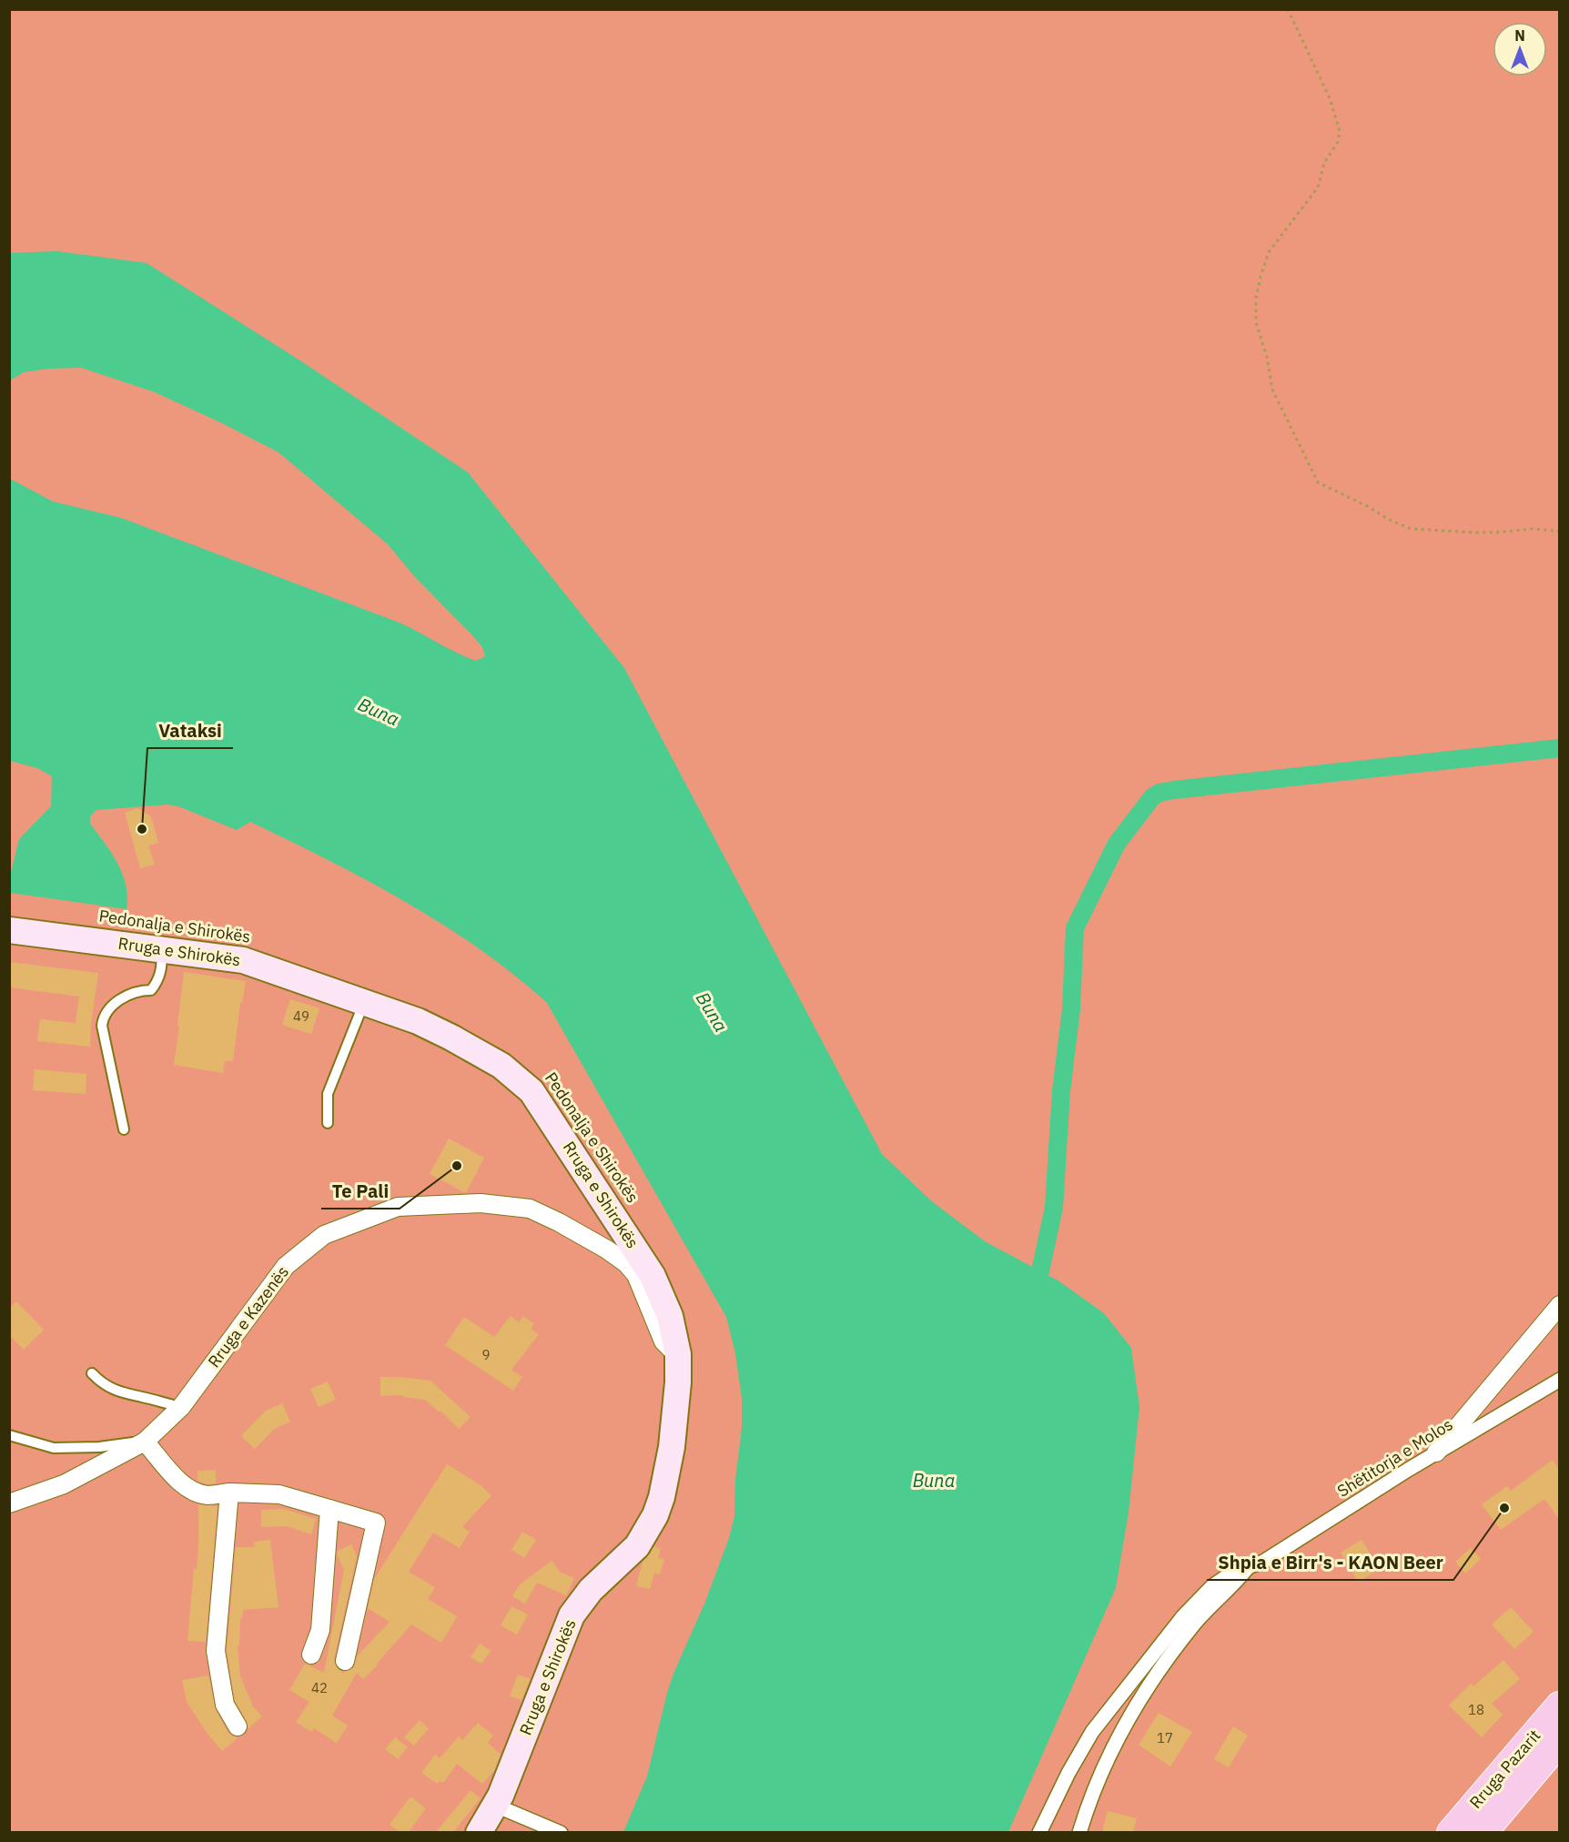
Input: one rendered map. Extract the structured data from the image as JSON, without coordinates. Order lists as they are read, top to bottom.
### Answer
{
  "streets": {
    "main road": ["Rruga e Shirokës", "Rruga Pazarit"],
    "street": ["Rruga e Kazenës", "Shëtitorja e Molos"]
  },
  "crossings": [
    ["Rruga e Shirokës", "Rruga e Kazenës"]
  ],
  "water": ["Buna"],
  "places": ["Vataksi", "Te Pali", "Shpia e Birr's - KAON Beer"],
  "house_numbers": [
    "49",
    "9",
    "42",
    "18",
    "17"
  ],
  "north": "top"
}
